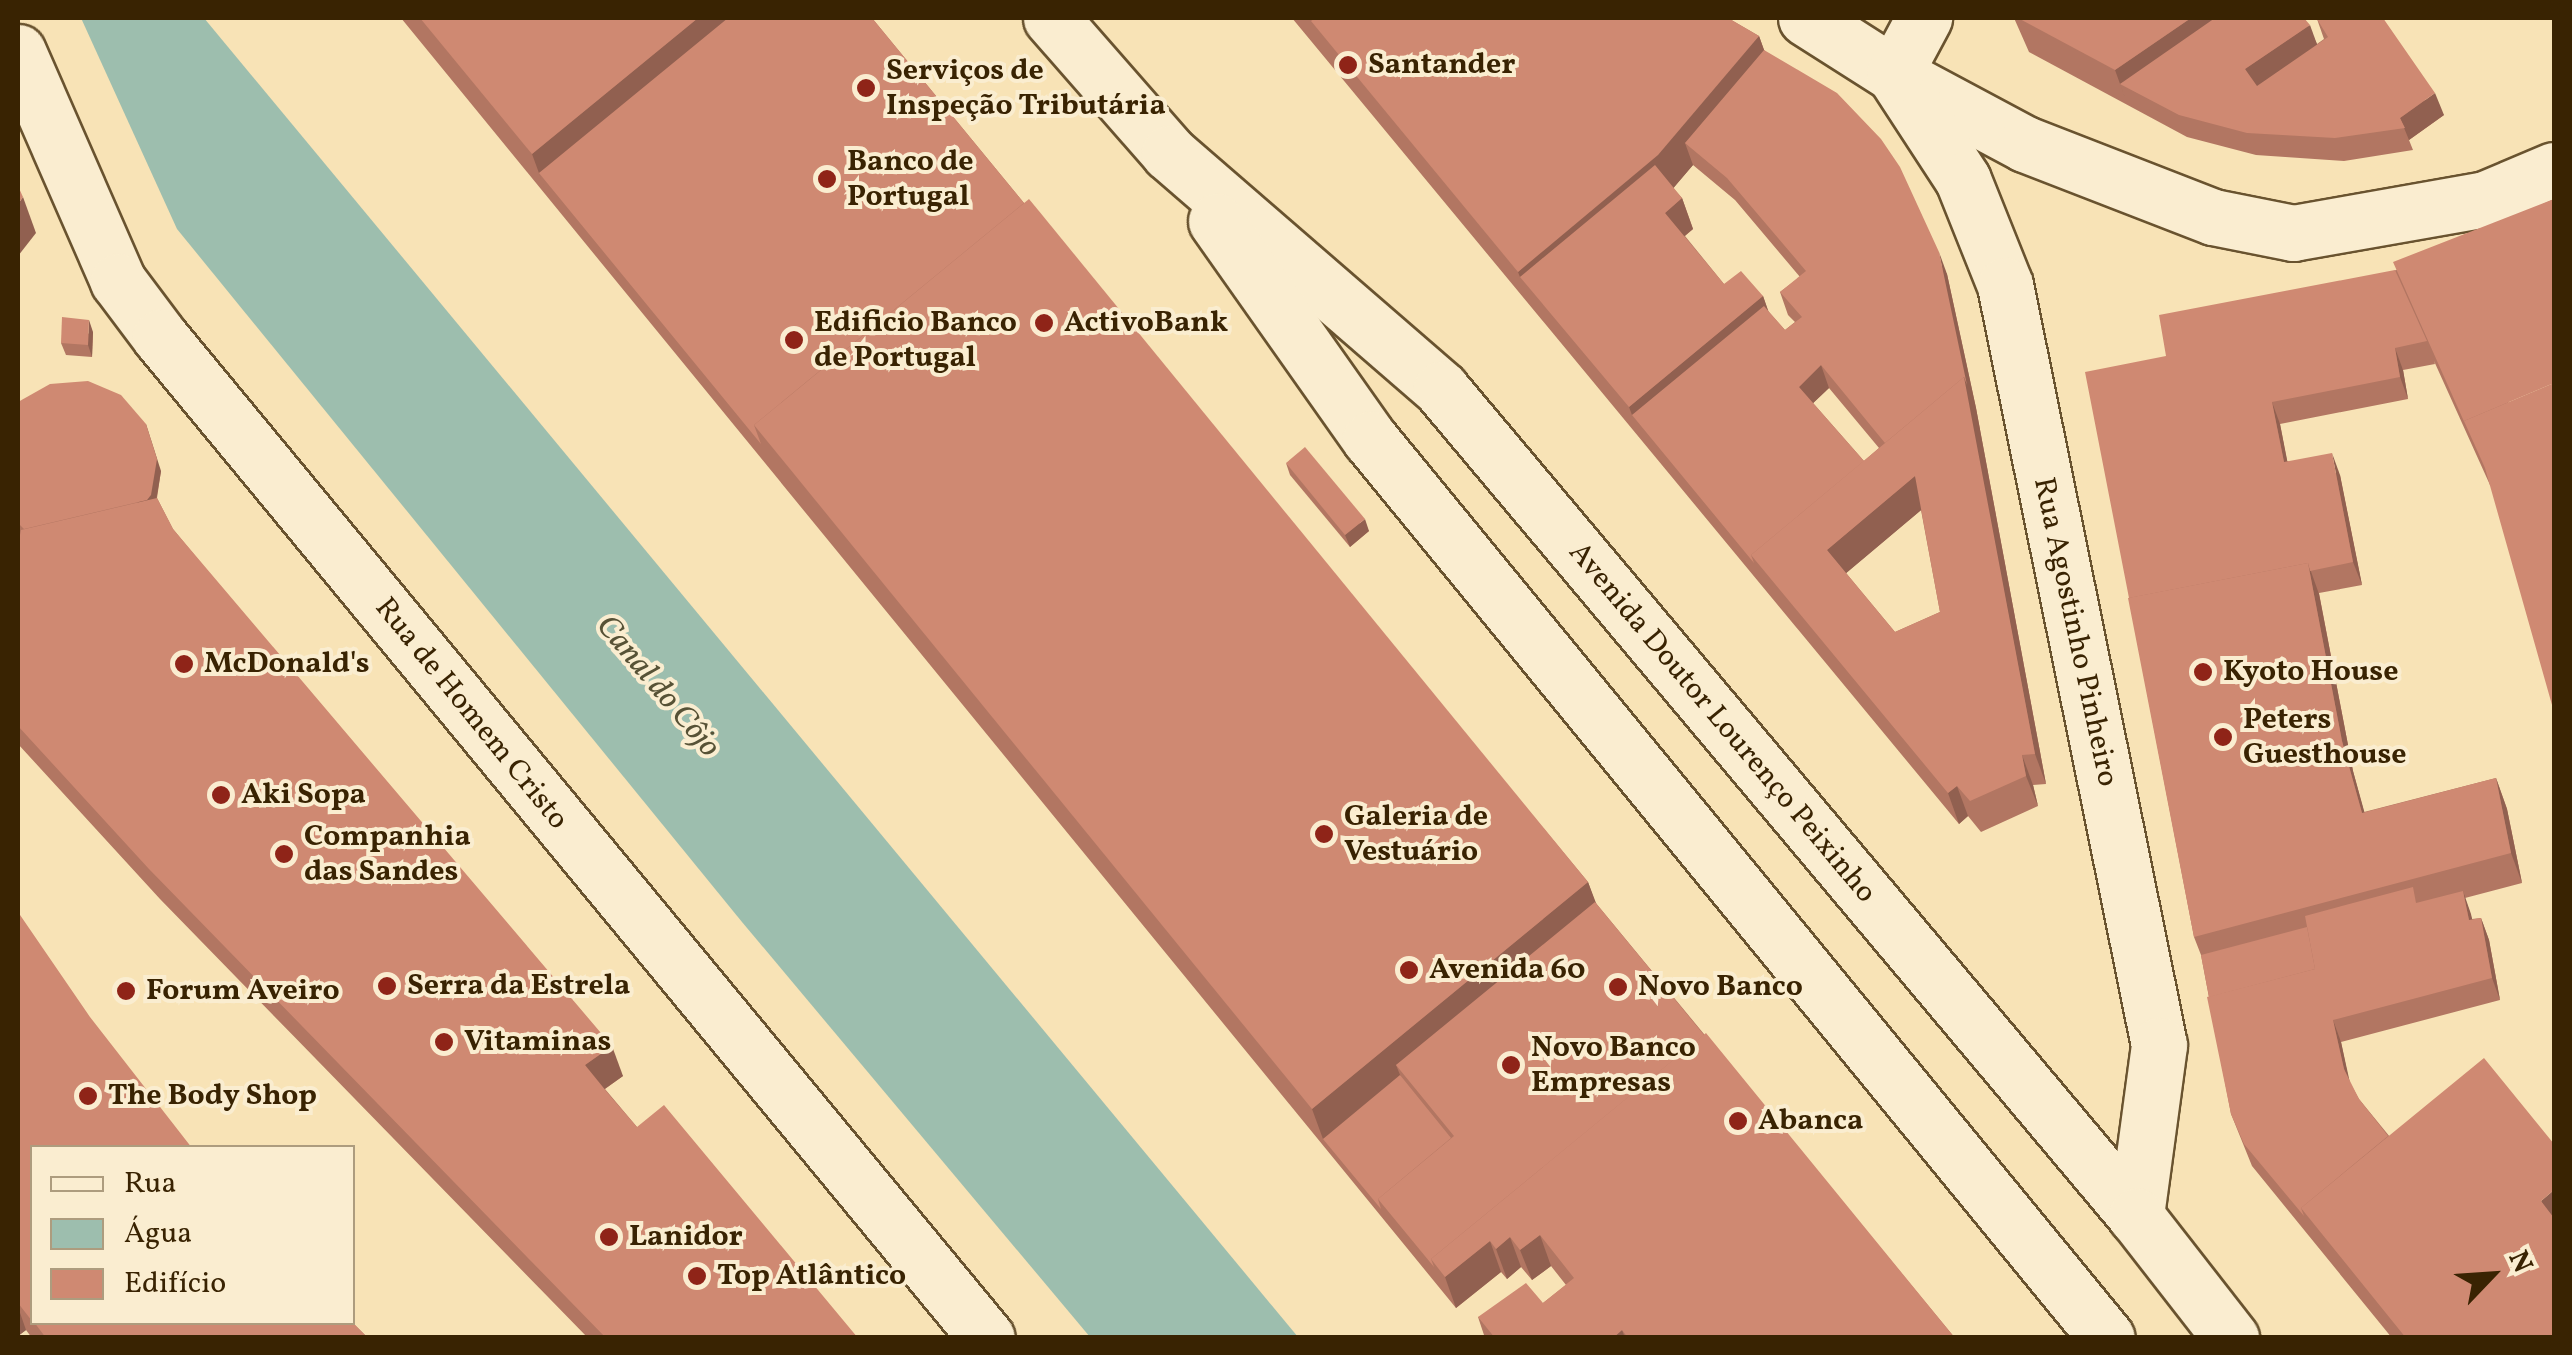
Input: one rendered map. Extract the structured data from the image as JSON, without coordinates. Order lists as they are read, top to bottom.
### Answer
{
  "streets": {
    "street": ["Rua Agostinho Pinheiro", "Rua de Homem Cristo", "Avenida Doutor Lourenço Peixinho"]
  },
  "crossings": [
    ["Rua Agostinho Pinheiro", "Avenida Doutor Lourenço Peixinho"]
  ],
  "water": ["Canal do Côjo"],
  "places": [
    "Santander",
    "Serviços de Inspeção Tributária",
    "Banco de Portugal",
    "ActivoBank",
    "Edificio Banco de Portugal",
    "McDonald's",
    "Kyoto House",
    "Peters Guesthouse",
    "Aki Sopa",
    "Galeria de Vestuário",
    "Companhia das Sandes",
    "Avenida 60",
    "Serra da Estrela",
    "Novo Banco",
    "Forum Aveiro",
    "Vitaminas",
    "Novo Banco Empresas",
    "The Body Shop",
    "Abanca",
    "Lanidor",
    "Top Atlântico"
  ],
  "legend": ["Rua", "Água", "Edifício"],
  "north": "top right"
}
